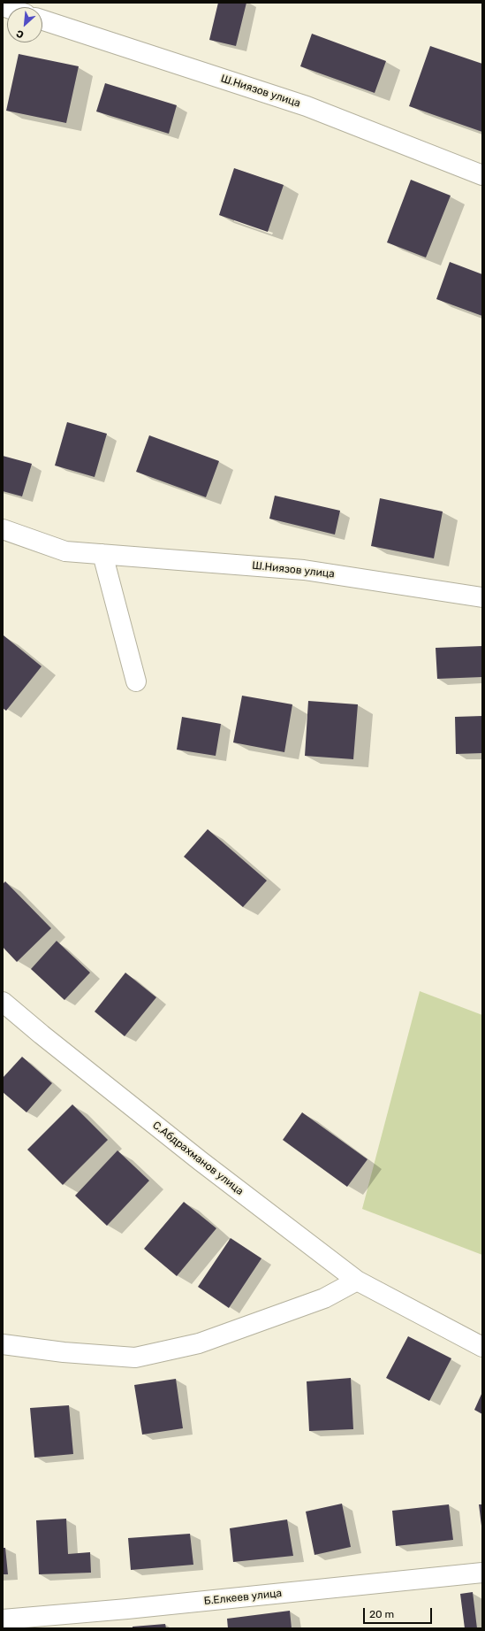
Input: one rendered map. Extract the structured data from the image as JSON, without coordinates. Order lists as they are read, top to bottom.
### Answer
{
  "streets": {
    "street": ["Ш.Ниязов улица", "С.Абдрахманов улица", "Б.Елкеев улица"]
  },
  "scale_bar": "20 m",
  "north": "bottom left"
}
